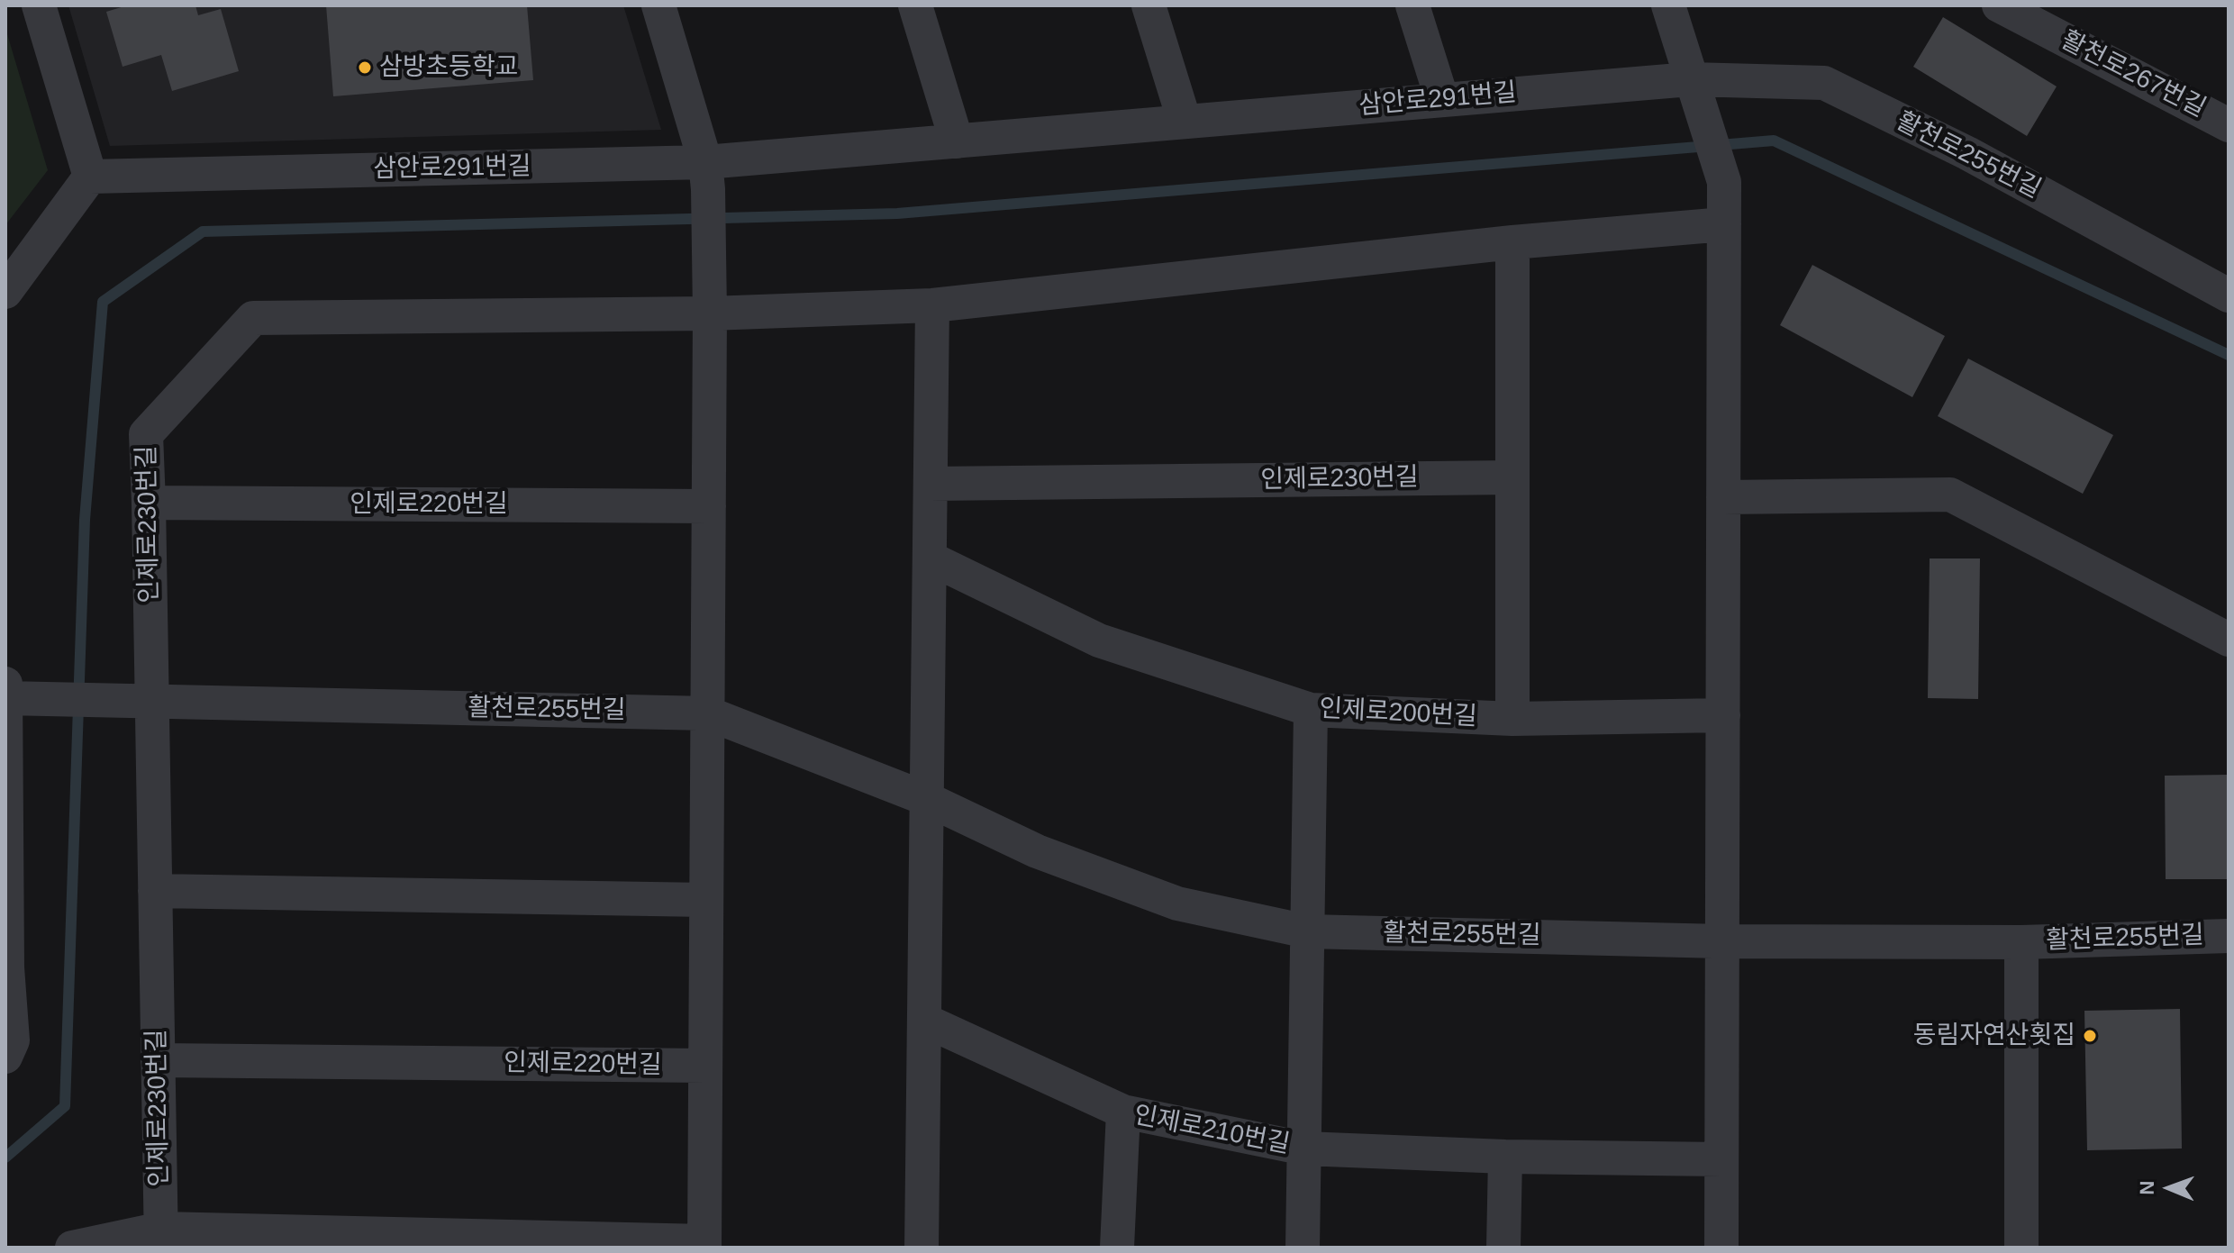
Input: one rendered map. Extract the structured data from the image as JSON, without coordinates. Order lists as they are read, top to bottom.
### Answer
{
  "streets": {
    "street": [
      "활천로267번길",
      "삼안로291번길",
      "활천로255번길",
      "인제로230번길",
      "인제로220번길",
      "인제로200번길",
      "인제로210번길"
    ]
  },
  "crossings": [
    ["삼안로291번길", "활천로255번길"],
    ["활천로255번길", "인제로230번길"],
    ["인제로230번길", "인제로220번길"]
  ],
  "places": ["삼방초등학교", "동림자연산횟집"],
  "north": "left"
}
